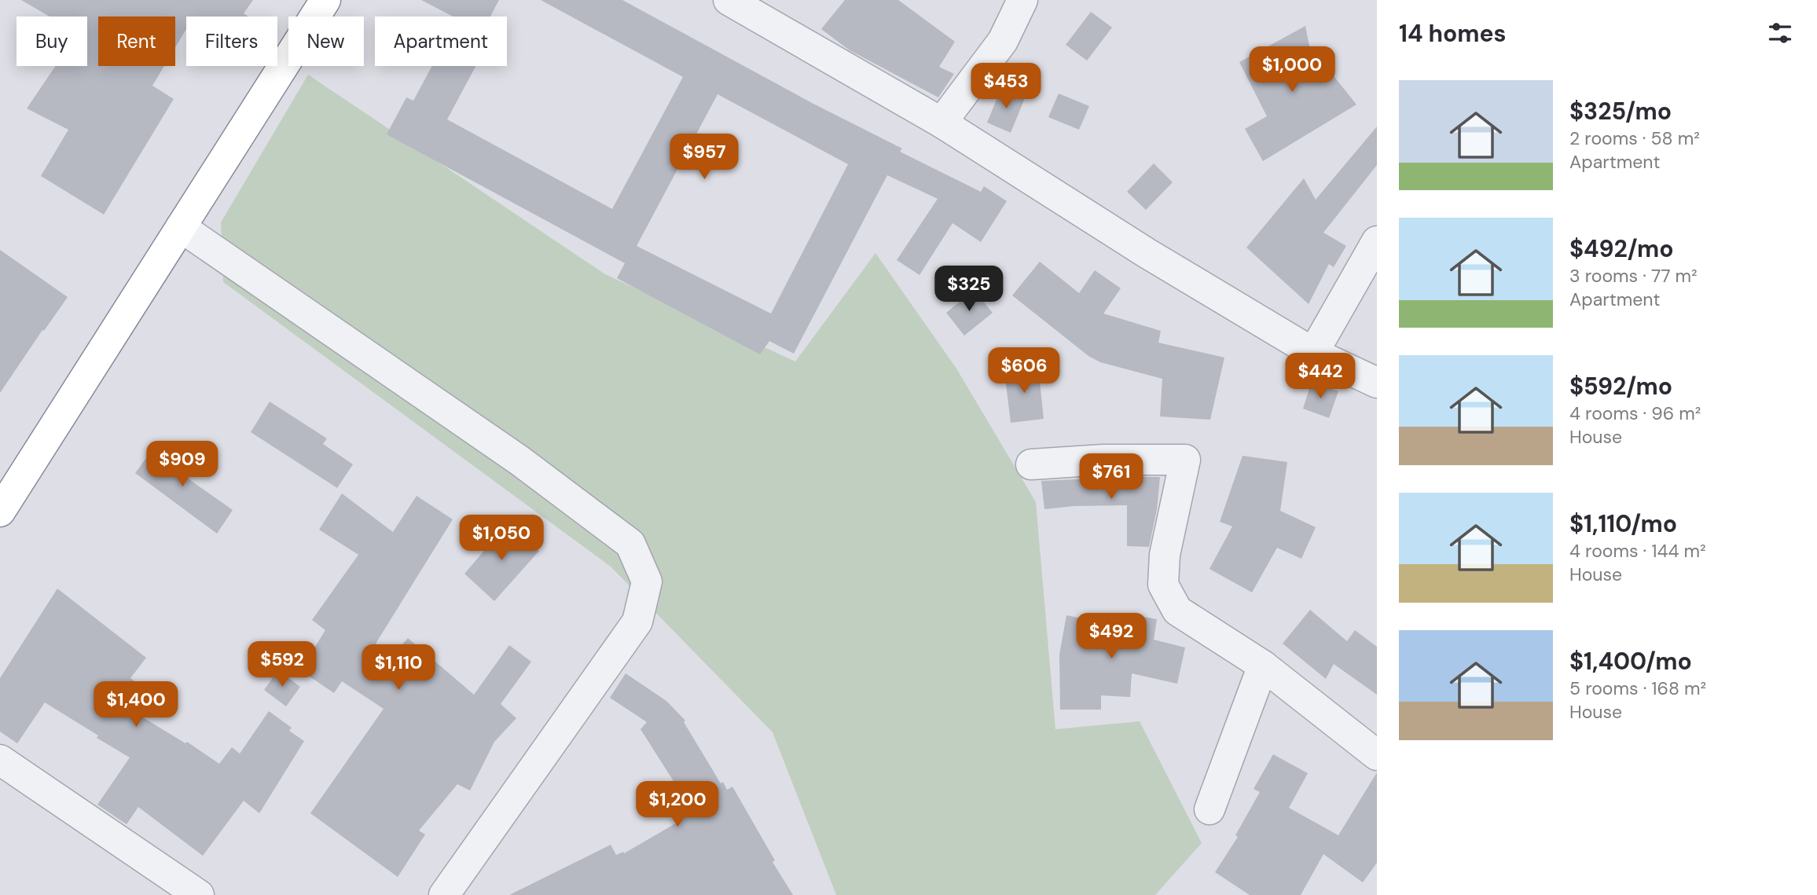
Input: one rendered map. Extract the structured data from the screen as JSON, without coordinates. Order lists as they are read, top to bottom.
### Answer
{
  "page": {
    "heading": "14 homes",
    "chip": [
      "Buy",
      "Rent",
      "Filters",
      "New",
      "Apartment"
    ],
    "price": [
      "$1,000",
      "$453",
      "$957",
      "$325",
      "$606",
      "$442",
      "$909",
      "$761",
      "$1,050",
      "$492",
      "$592",
      "$1,110",
      "$1,400",
      "$1,200"
    ],
    "list": [
      {
        "name": "$325/mo",
        "note": "2 rooms · 58 m² · Apartment"
      },
      {
        "name": "$492/mo",
        "note": "3 rooms · 77 m² · Apartment"
      },
      {
        "name": "$592/mo",
        "note": "4 rooms · 96 m² · House"
      },
      {
        "name": "$1,110/mo",
        "note": "4 rooms · 144 m² · House"
      },
      {
        "name": "$1,400/mo",
        "note": "5 rooms · 168 m² · House"
      }
    ]
  }
}
